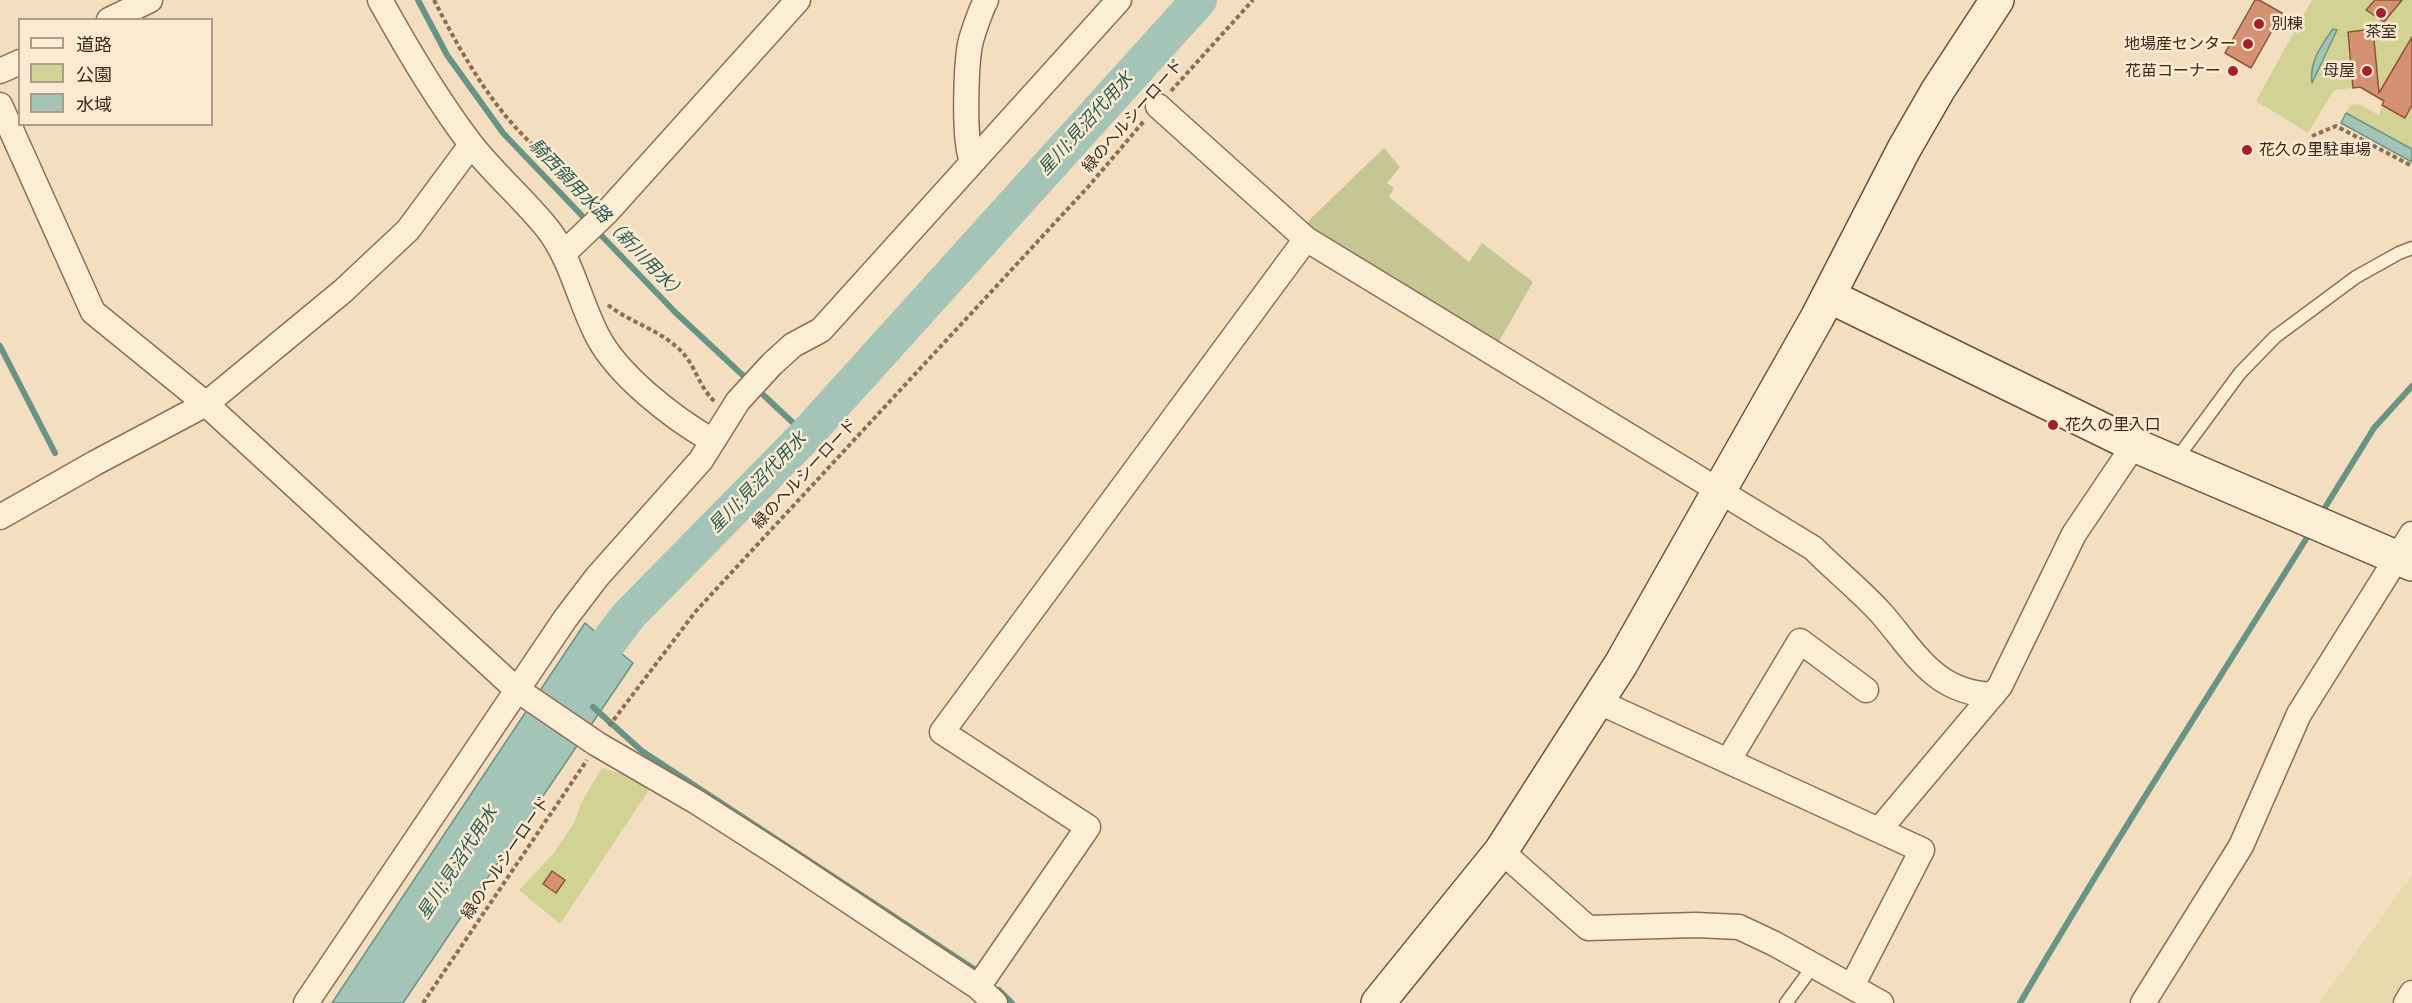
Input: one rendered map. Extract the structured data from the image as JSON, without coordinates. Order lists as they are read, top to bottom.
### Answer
{
  "streets": {
    "path": ["緑のヘルシーロード"]
  },
  "water": ["星川;見沼代用水", "騎西領用水路（新川用水）"],
  "places": [
    "茶室",
    "別棟",
    "地場産センター",
    "花苗コーナー",
    "母屋",
    "花久の里駐車場",
    "花久の里入口"
  ],
  "legend": ["道路", "公園", "水域"]
}
